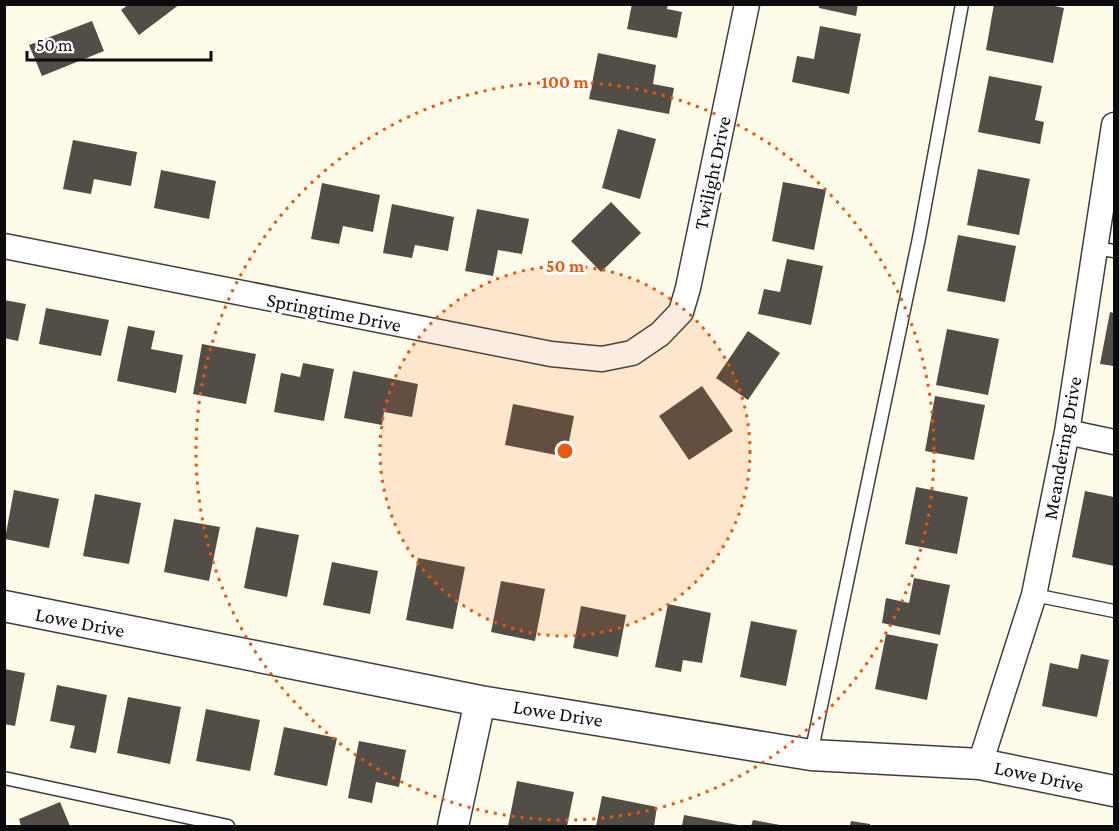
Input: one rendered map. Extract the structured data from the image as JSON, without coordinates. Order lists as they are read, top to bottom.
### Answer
{
  "streets": {
    "street": [
      "Twilight Drive",
      "Springtime Drive",
      "Meandering Drive",
      "Lowe Drive"
    ]
  },
  "crossings": [
    ["Twilight Drive", "Springtime Drive"],
    ["Meandering Drive", "Lowe Drive"]
  ],
  "scale_bar": "50 m",
  "rings": ["100 m", "50 m"]
}
